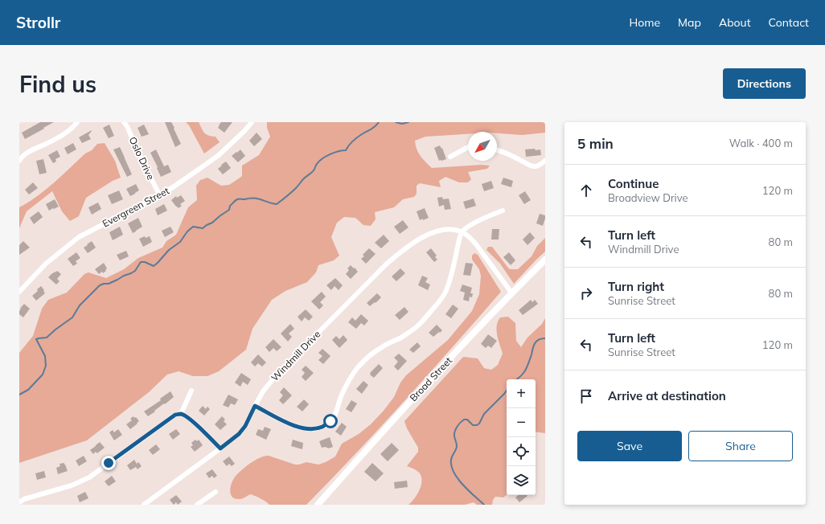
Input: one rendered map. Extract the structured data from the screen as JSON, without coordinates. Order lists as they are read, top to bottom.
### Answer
{
  "streets": {
    "street": [
      "Oslo Drive",
      "Evergreen Street",
      "Windmill Drive",
      "Broad Street"
    ]
  },
  "crossings": [
    ["Oslo Drive", "Evergreen Street"]
  ],
  "north": "bottom left",
  "page": {
    "header": "Strollr",
    "nav": [
      "Home",
      "Map",
      "About",
      "Contact"
    ],
    "buttons": [
      "Directions",
      ["Save", "Share"]
    ],
    "title": "Find us",
    "heading": ["5 min", "Walk · 400 m"],
    "list": [
      ["Continue", "Broadview Drive", "120 m"],
      ["Turn left", "Windmill Drive", "80 m"],
      ["Turn right", "Sunrise Street", "80 m"],
      ["Turn left", "Sunrise Street", "120 m"],
      "Arrive at destination"
    ],
    "map_buttons": ["+", "−"]
  }
}
